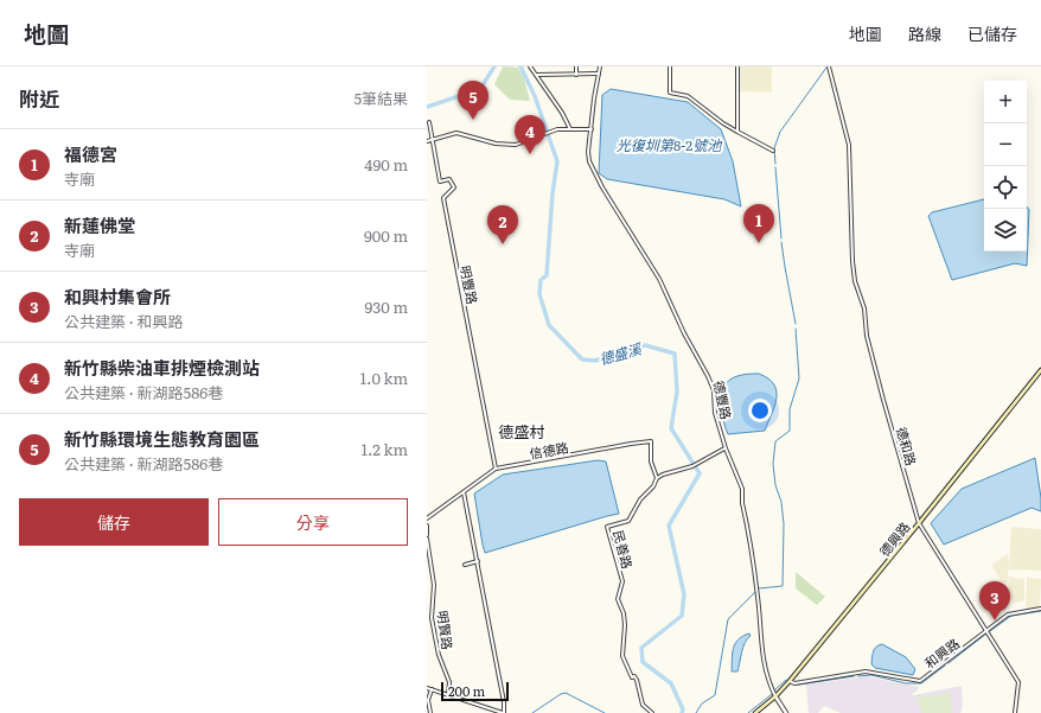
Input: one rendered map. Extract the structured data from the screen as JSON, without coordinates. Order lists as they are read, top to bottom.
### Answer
{
  "streets": {
    "main road": ["德興路"],
    "street": [
      "明豐路",
      "德豐路",
      "德和路",
      "信德路",
      "民善路",
      "明賢路",
      "和興路"
    ]
  },
  "crossings": [
    ["明豐路", "信德路"],
    ["德豐路", "德興路"],
    ["德和路", "德興路"],
    ["德和路", "和興路"],
    ["信德路", "民善路"],
    ["德興路", "和興路"]
  ],
  "districts": ["德盛村"],
  "water": ["光復圳第8-2號池", "德盛溪"],
  "scale_bar": "200 m",
  "page": {
    "header": "地圖",
    "nav": ["地圖", "路線", "已儲存"],
    "heading": ["附近", "5筆結果"],
    "map_buttons": ["+", "−"],
    "pins": [
      "5",
      "4",
      "1",
      "2",
      "3"
    ],
    "list": [
      {
        "mark": "1",
        "name": "福德宮",
        "note": "寺廟",
        "value": "490 m"
      },
      {
        "mark": "2",
        "name": "新蓮佛堂",
        "note": "寺廟",
        "value": "900 m"
      },
      {
        "mark": "3",
        "name": "和興村集會所",
        "note": "公共建築 · 和興路",
        "value": "930 m"
      },
      {
        "mark": "4",
        "name": "新竹縣柴油車排煙檢測站",
        "note": "公共建築 · 新湖路586巷",
        "value": "1.0 km"
      },
      {
        "mark": "5",
        "name": "新竹縣環境生態教育園區",
        "note": "公共建築 · 新湖路586巷",
        "value": "1.2 km"
      }
    ],
    "buttons": ["儲存", "分享"],
    "scale": "200 m"
  }
}
